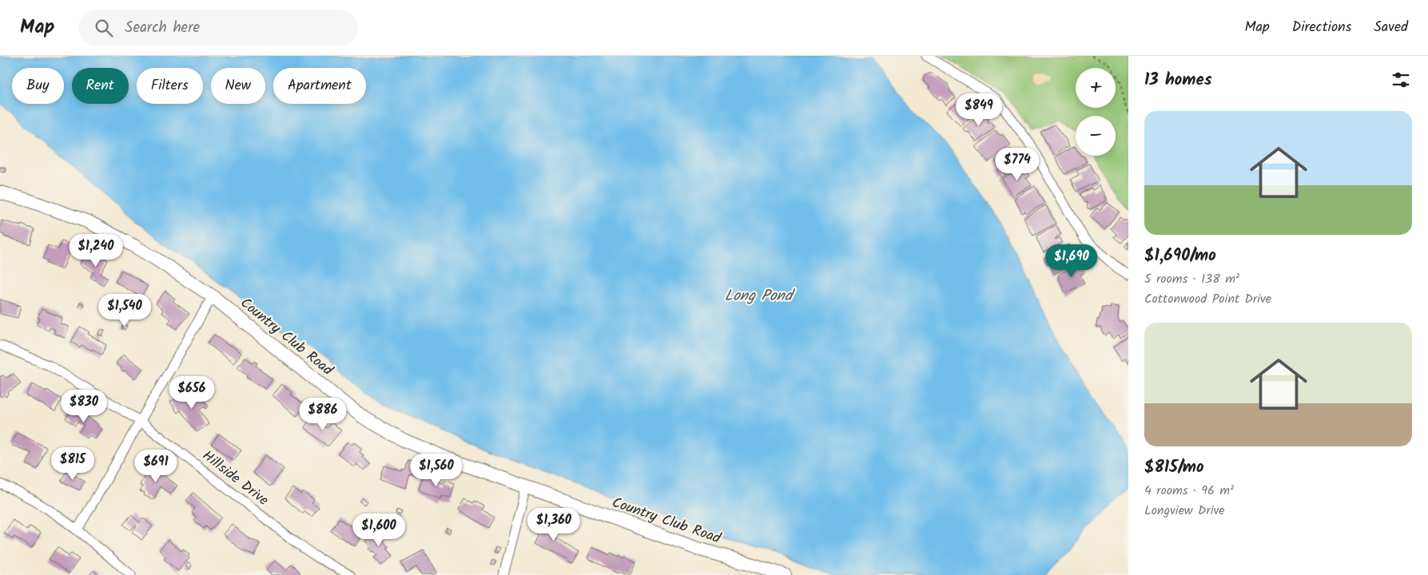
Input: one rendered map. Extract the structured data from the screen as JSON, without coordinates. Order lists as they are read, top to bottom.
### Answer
{
  "streets": {
    "street": ["Country Club Road", "Hillside Drive"]
  },
  "water": ["Long Pond"],
  "page": {
    "header": "Map",
    "search": "Search here",
    "nav": ["Map", "Directions", "Saved"],
    "heading": "13 homes",
    "map_buttons": ["+", "−"],
    "chip": [
      "Buy",
      "Rent",
      "Filters",
      "New",
      "Apartment"
    ],
    "price": [
      "$849",
      "$774",
      "$1,240",
      "$1,690",
      "$1,540",
      "$656",
      "$830",
      "$886",
      "$815",
      "$691",
      "$1,560",
      "$1,360",
      "$1,600"
    ],
    "list": [
      {
        "name": "$1,690/mo",
        "note": "5 rooms · 138 m² · Cottonwood Point Drive"
      },
      {
        "name": "$815/mo",
        "note": "4 rooms · 96 m² · Longview Drive"
      }
    ]
  }
}
